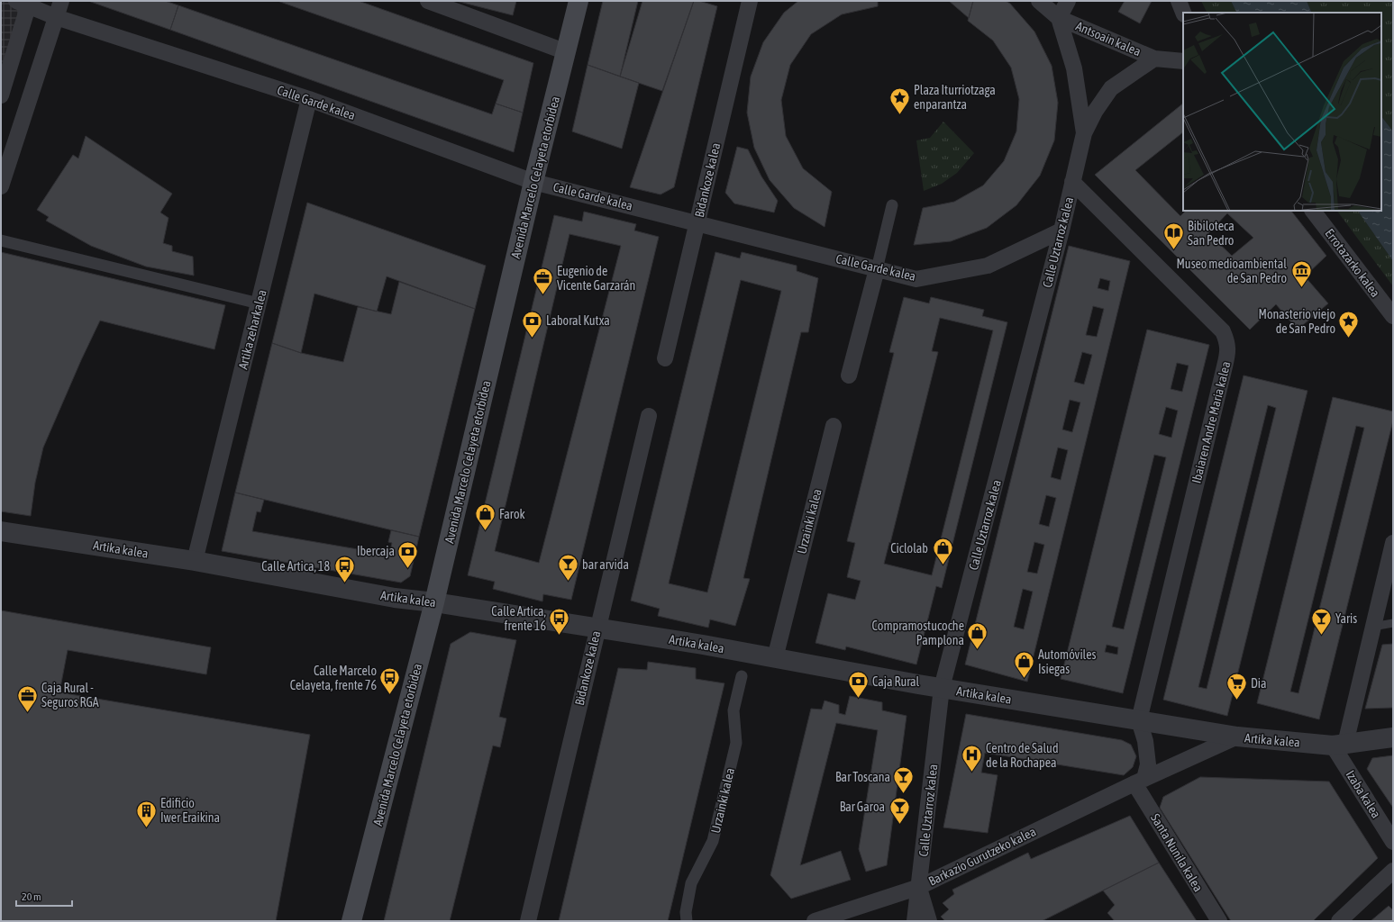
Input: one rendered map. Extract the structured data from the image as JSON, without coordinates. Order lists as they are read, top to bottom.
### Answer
{
  "streets": {
    "main road": ["Avenida Marcelo Celayeta etorbidea"],
    "street": [
      "Antsoain kalea",
      "Calle Garde kalea",
      "Bidankoze kalea",
      "Calle Uztarroz kalea",
      "Errotazarko kalea",
      "Artika zeharkalea",
      "Ibaiaren Andre Maria kalea",
      "Urzainki kalea",
      "Artika kalea",
      "Izaba kalea",
      "Santa Nunila kalea",
      "Barkazio Gurutzeko kalea"
    ]
  },
  "crossings": [
    ["Antsoain kalea", "Calle Uztarroz kalea"],
    ["Calle Garde kalea", "Avenida Marcelo Celayeta etorbidea"],
    ["Calle Garde kalea", "Bidankoze kalea"],
    ["Calle Garde kalea", "Calle Uztarroz kalea"],
    ["Calle Garde kalea", "Artika zeharkalea"],
    ["Avenida Marcelo Celayeta etorbidea", "Artika kalea"],
    ["Bidankoze kalea", "Artika kalea"],
    ["Calle Uztarroz kalea", "Ibaiaren Andre Maria kalea"],
    ["Calle Uztarroz kalea", "Artika kalea"],
    ["Calle Uztarroz kalea", "Barkazio Gurutzeko kalea"],
    ["Artika zeharkalea", "Artika kalea"],
    ["Ibaiaren Andre Maria kalea", "Artika kalea"],
    ["Urzainki kalea", "Artika kalea"],
    ["Artika kalea", "Izaba kalea"],
    ["Artika kalea", "Barkazio Gurutzeko kalea"],
    ["Santa Nunila kalea", "Barkazio Gurutzeko kalea"]
  ],
  "places": {
    "place": ["Plaza Iturriotzaga enparantza", "Monasterio viejo de San Pedro"],
    "library": ["Bibiloteca San Pedro"],
    "museum": ["Museo medioambiental de San Pedro"],
    "office": ["Eugenio de Vicente Garzarán", "Caja Rural - Seguros RGA"],
    "bank": ["Laboral Kutxa", "Ibercaja", "Caja Rural"],
    "shop": [
      "Farok",
      "Ciclolab",
      "Compramostucoche Pamplona",
      "Automóviles Isiegas"
    ],
    "bar": [
      "bar arvida",
      "Yaris",
      "Bar Toscana",
      "Bar Garoa"
    ],
    "bus stop": ["Calle Artica, 18", "Calle Artica, frente 16", "Calle Marcelo Celayeta, frente 76"],
    "supermarket": ["Dia"],
    "hospital": ["Centro de Salud de la Rochapea"],
    "building": ["Edificio Iwer Eraikina"]
  },
  "scale_bar": "20 m"
}
